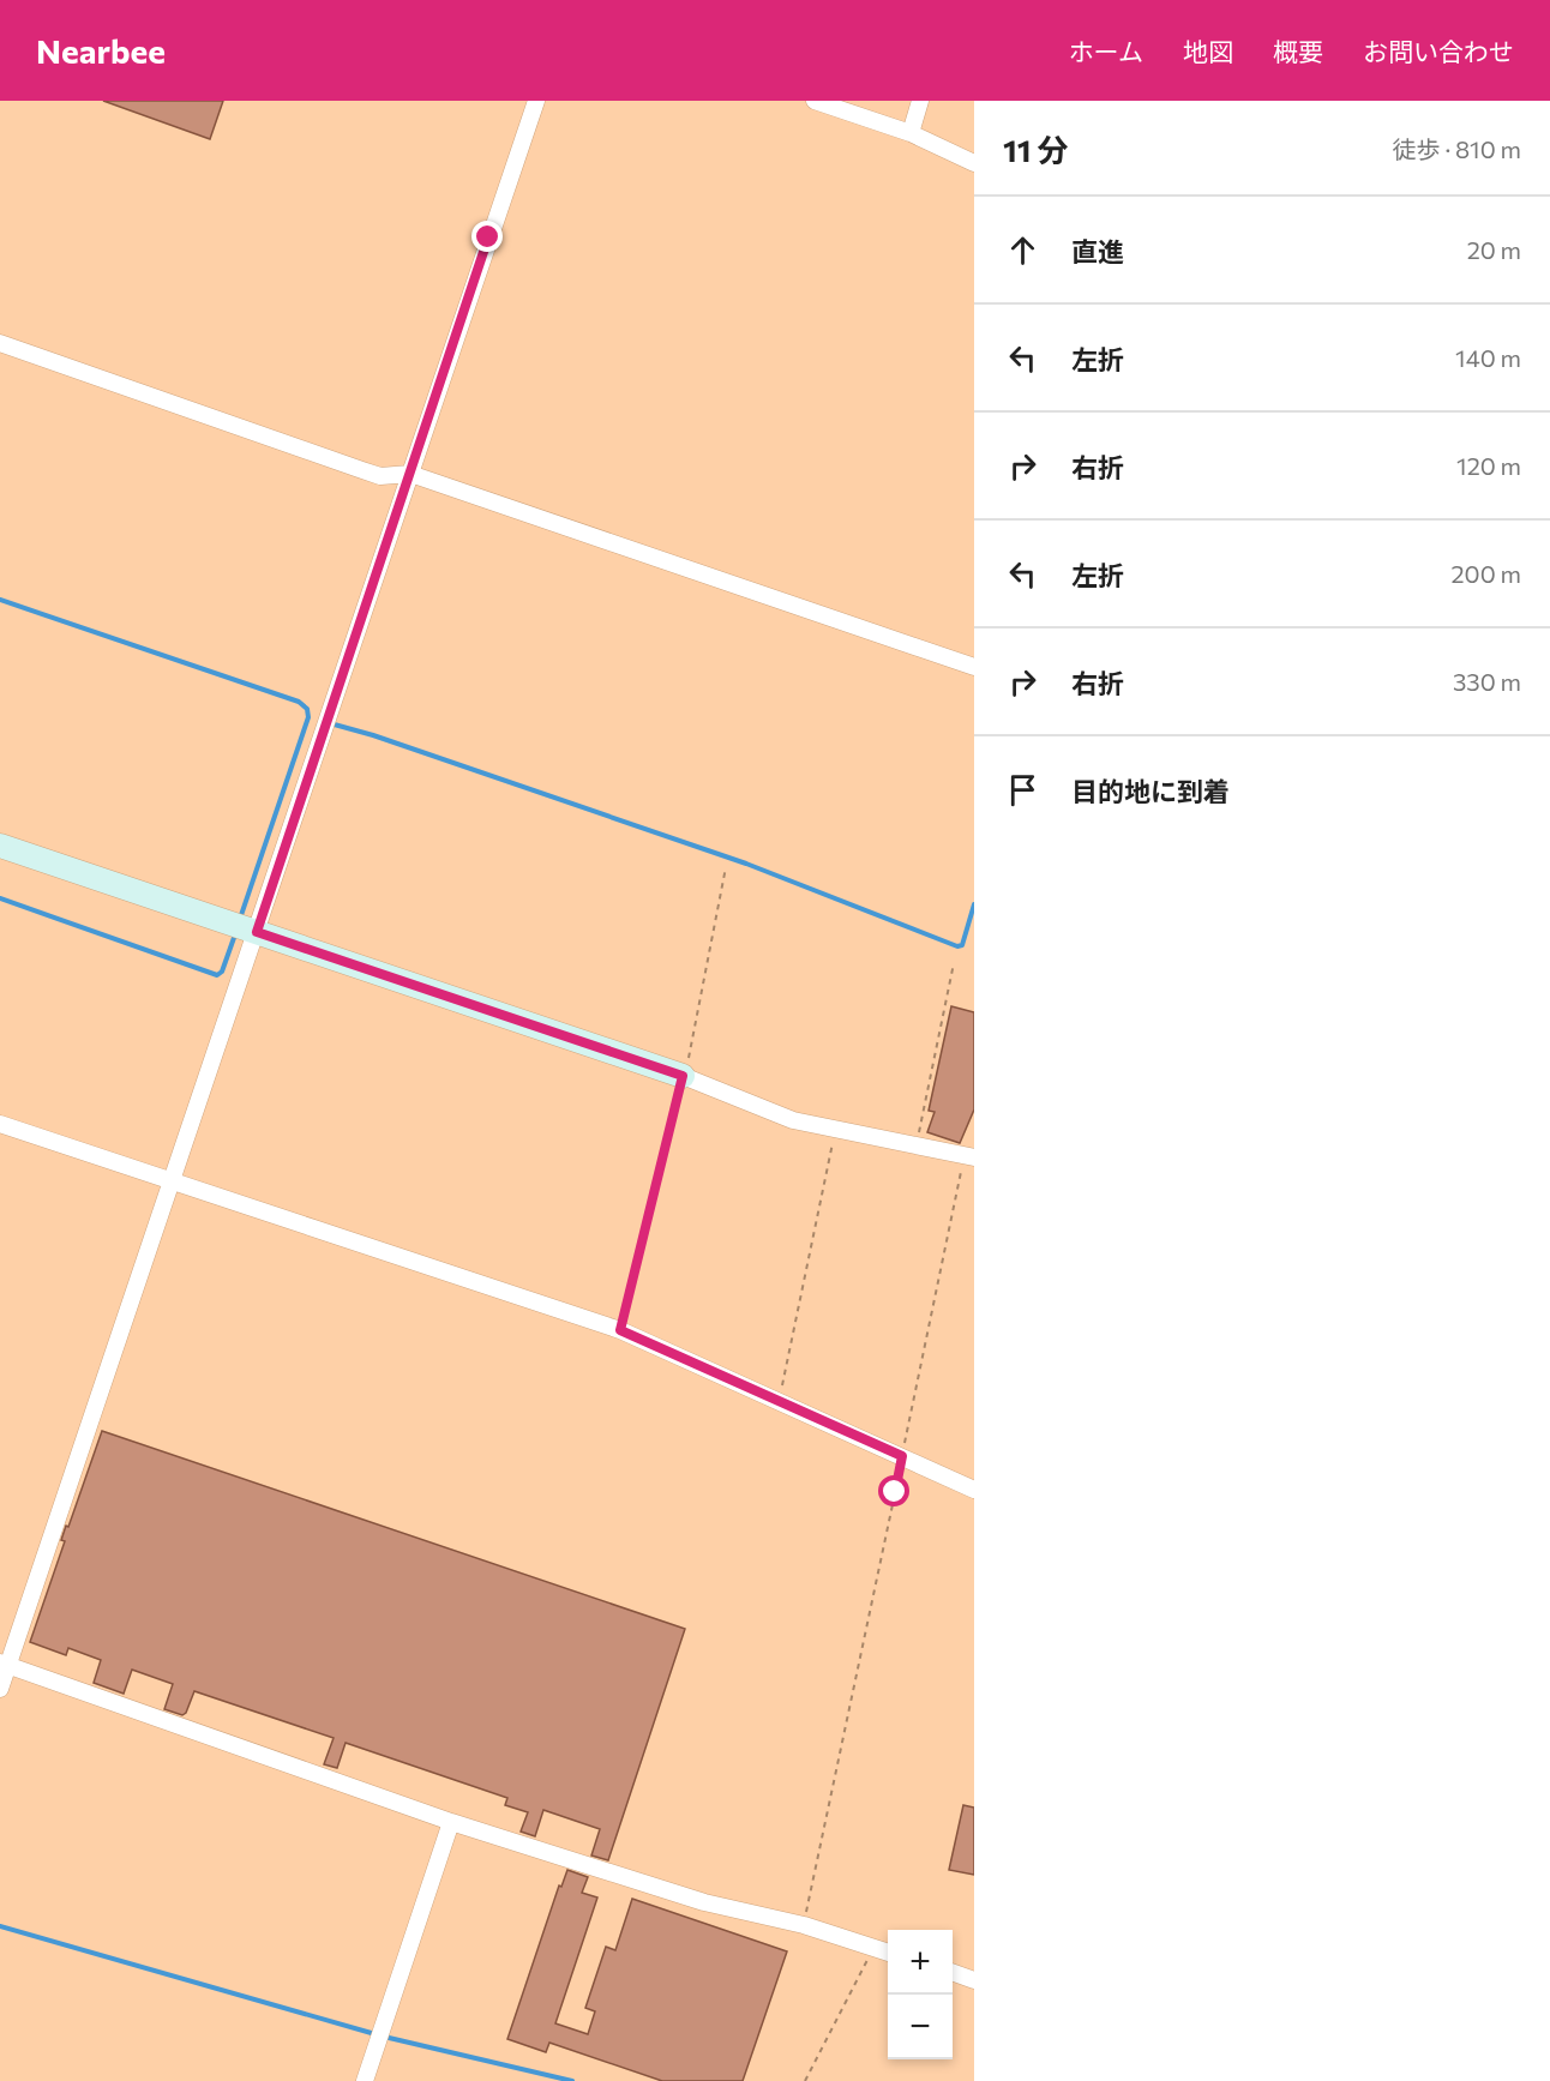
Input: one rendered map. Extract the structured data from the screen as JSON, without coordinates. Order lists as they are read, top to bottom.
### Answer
{
  "page": {
    "header": "Nearbee",
    "nav": [
      "ホーム",
      "地図",
      "概要",
      "お問い合わせ"
    ],
    "heading": ["11 分", "徒歩 · 810 m"],
    "list": [
      ["直進", "20 m"],
      ["左折", "140 m"],
      ["右折", "120 m"],
      ["左折", "200 m"],
      ["右折", "330 m"],
      "目的地に到着"
    ],
    "map_buttons": ["+", "−"]
  }
}
